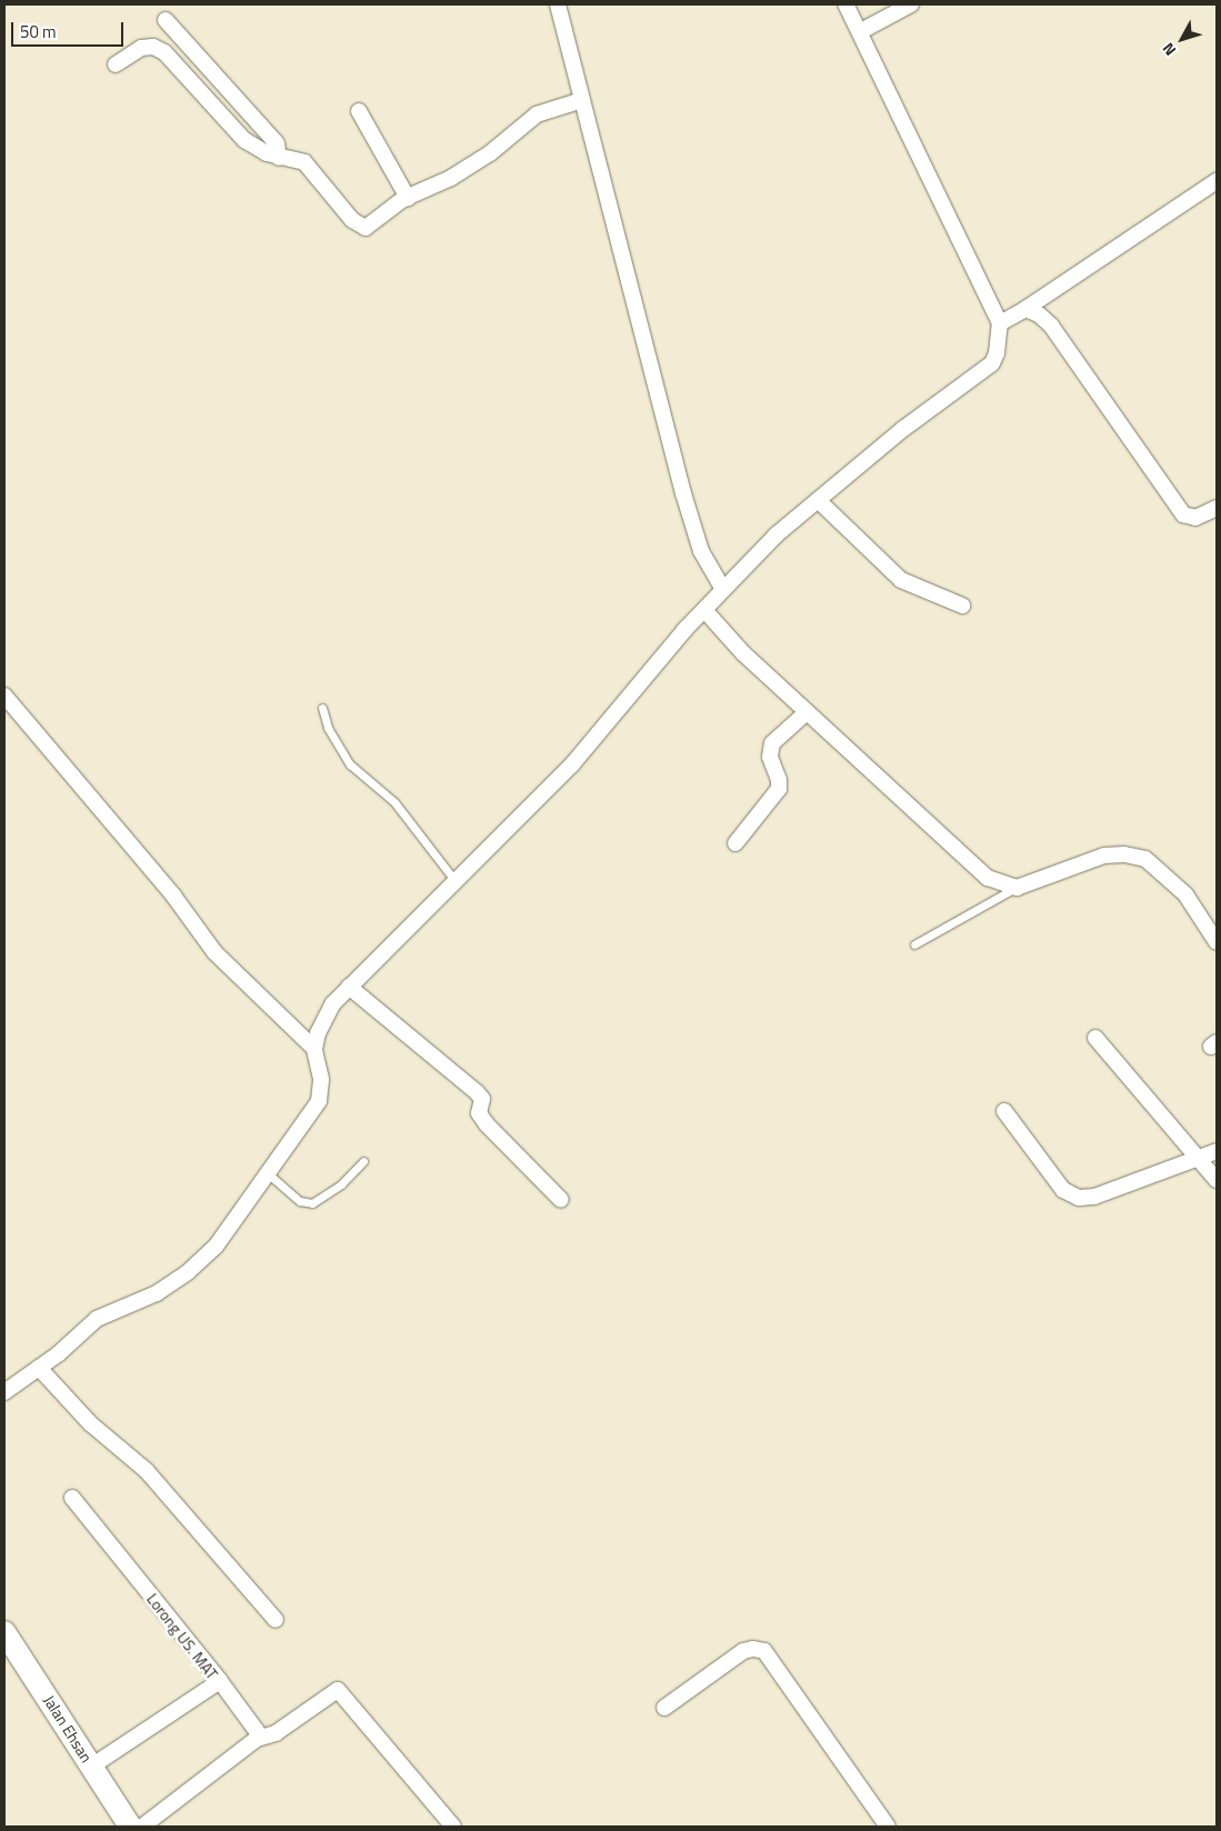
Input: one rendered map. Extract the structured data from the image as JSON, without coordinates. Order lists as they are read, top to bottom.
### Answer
{
  "streets": {
    "main road": ["Jalan Ehsan"],
    "street": ["Lorong US. MAT"]
  },
  "crossings": [
    ["Lorong US. MAT", "Jalan Ehsan"]
  ],
  "scale_bar": "50 m",
  "north": "bottom left"
}
